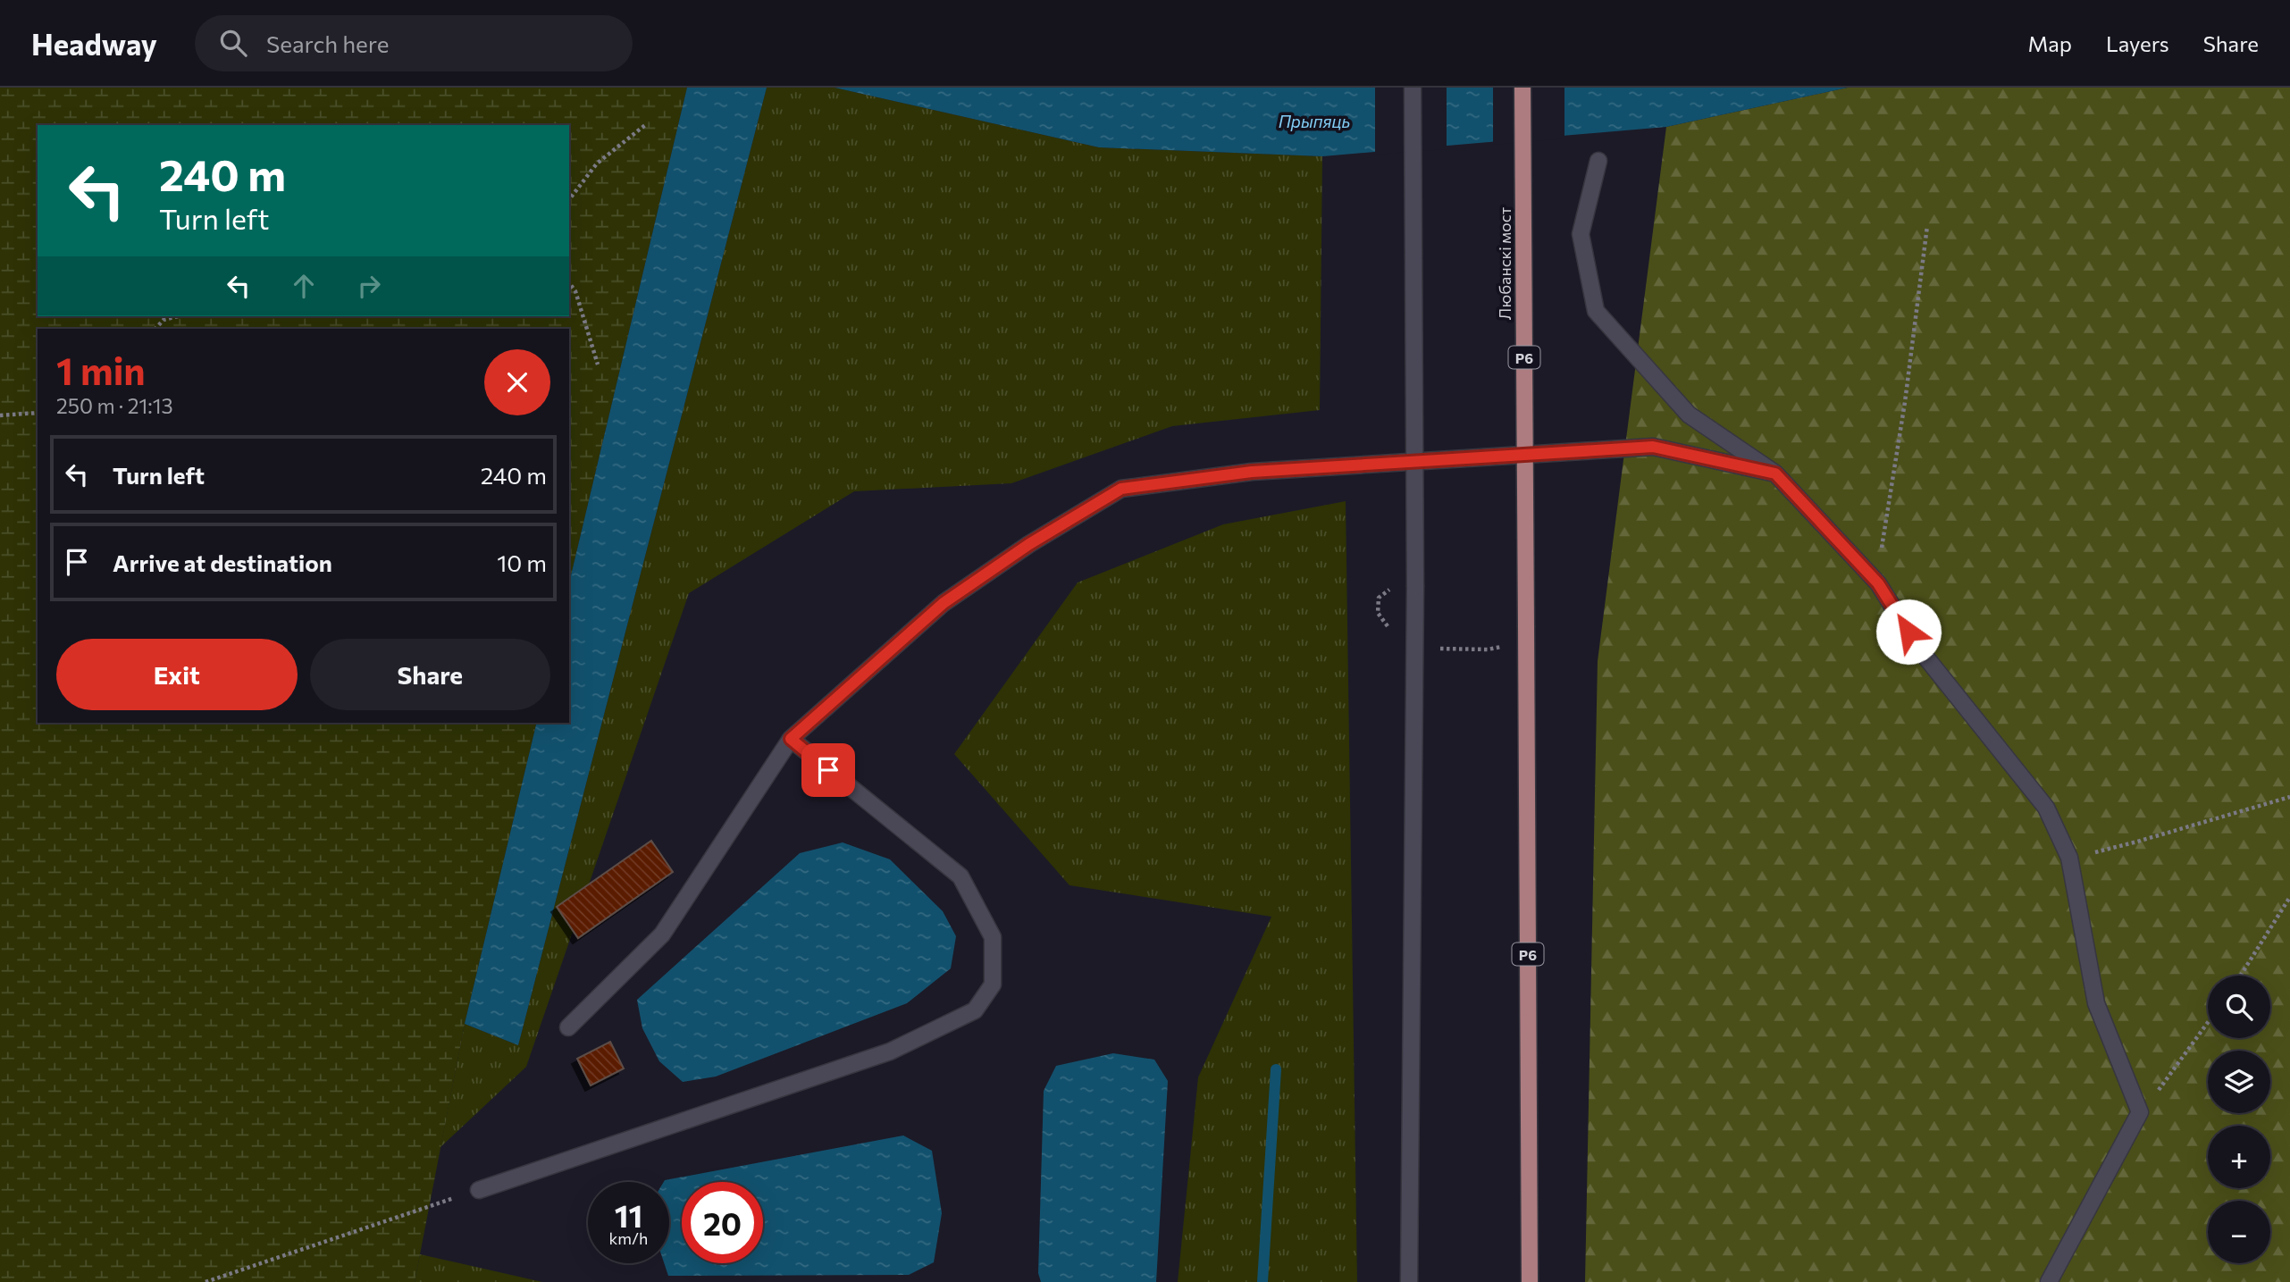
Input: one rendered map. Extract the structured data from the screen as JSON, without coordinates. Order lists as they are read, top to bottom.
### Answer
{
  "streets": {
    "main road": ["Любанскі мост", "Р6"]
  },
  "water": ["Прыпяць"],
  "page": {
    "header": "Headway",
    "search": "Search here",
    "nav": ["Map", "Layers", "Share"],
    "turn": ["240 m", "Turn left"],
    "heading": ["1 min", "250 m · 21:13"],
    "list": [
      {
        "name": "Turn left",
        "value": "240 m"
      },
      {
        "name": "Arrive at destination",
        "value": "10 m"
      }
    ],
    "buttons": ["Exit", "Share"],
    "map_buttons": ["+", "−"],
    "speed": "11 km/h",
    "limit": "20"
  }
}
